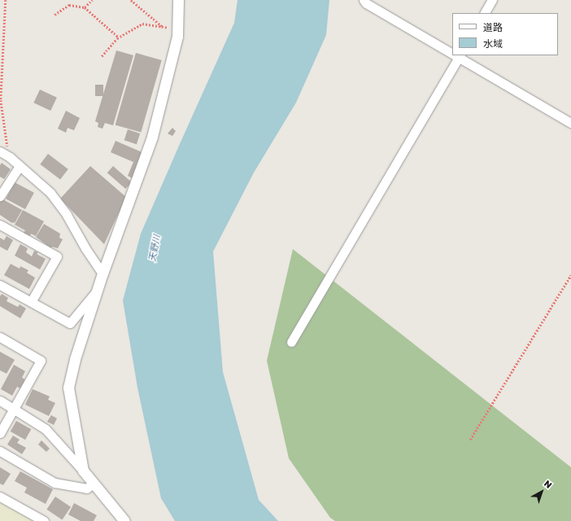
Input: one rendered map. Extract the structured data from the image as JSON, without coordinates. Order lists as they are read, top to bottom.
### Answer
{
  "water": ["天野川"],
  "legend": ["道路", "水域"],
  "north": "top right"
}
